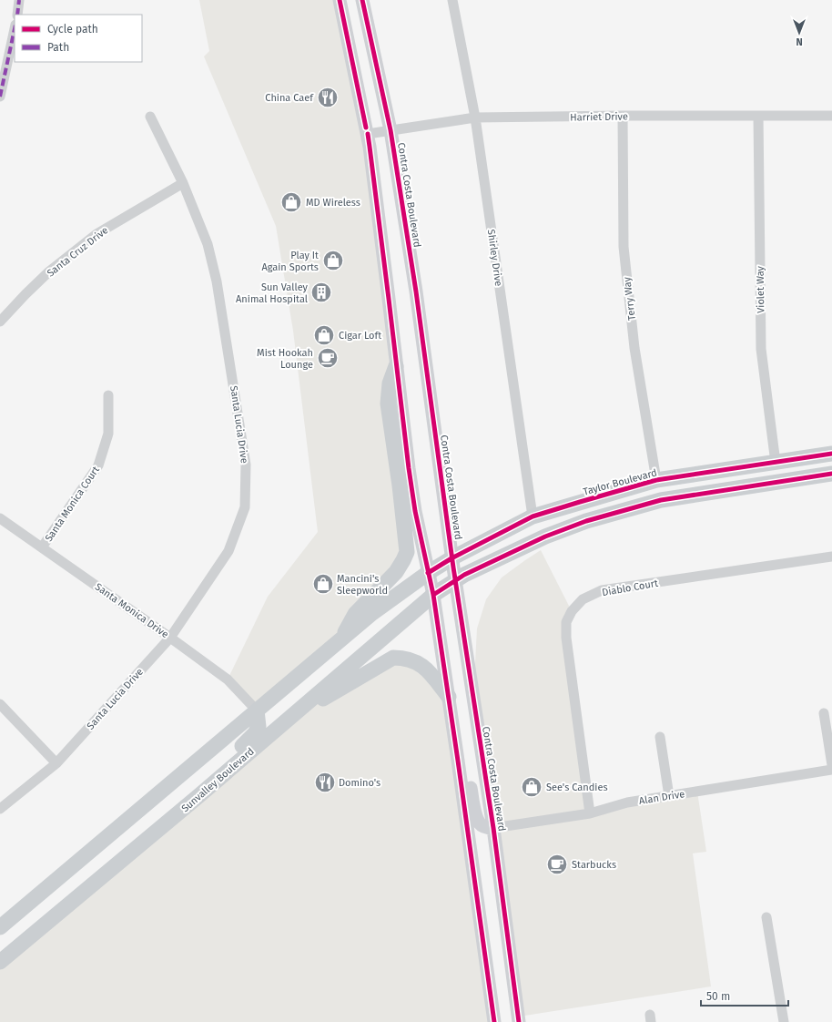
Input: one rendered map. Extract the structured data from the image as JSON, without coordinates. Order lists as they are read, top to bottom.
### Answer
{
  "streets": {
    "main road": ["Contra Costa Boulevard", "Taylor Boulevard", "Sunvalley Boulevard"],
    "street": [
      "Harriet Drive",
      "Santa Cruz Drive",
      "Shirley Drive",
      "Violet Way",
      "Terry Way",
      "Santa Lucia Drive",
      "Santa Monica Court",
      "Diablo Court",
      "Santa Monica Drive",
      "Alan Drive"
    ]
  },
  "crossings": [
    ["Harriet Drive", "Contra Costa Boulevard"],
    ["Harriet Drive", "Shirley Drive"],
    ["Harriet Drive", "Violet Way"],
    ["Harriet Drive", "Terry Way"],
    ["Contra Costa Boulevard", "Taylor Boulevard"],
    ["Contra Costa Boulevard", "Alan Drive"],
    ["Santa Cruz Drive", "Santa Lucia Drive"],
    ["Shirley Drive", "Taylor Boulevard"],
    ["Violet Way", "Taylor Boulevard"],
    ["Terry Way", "Taylor Boulevard"],
    ["Santa Lucia Drive", "Santa Monica Drive"],
    ["Santa Monica Court", "Santa Monica Drive"],
    ["Diablo Court", "Alan Drive"]
  ],
  "places": {
    "restaurant": ["China Caef", "Domino's"],
    "shop": [
      "MD Wireless",
      "Play It Again Sports",
      "Cigar Loft",
      "Mancini's Sleepworld",
      "See's Candies"
    ],
    "building": ["Sun Valley Animal Hospital"],
    "cafe": ["Mist Hookah Lounge", "Starbucks"]
  },
  "legend": ["Cycle path", "Path"],
  "scale_bar": "50 m",
  "north": "bottom"
}
